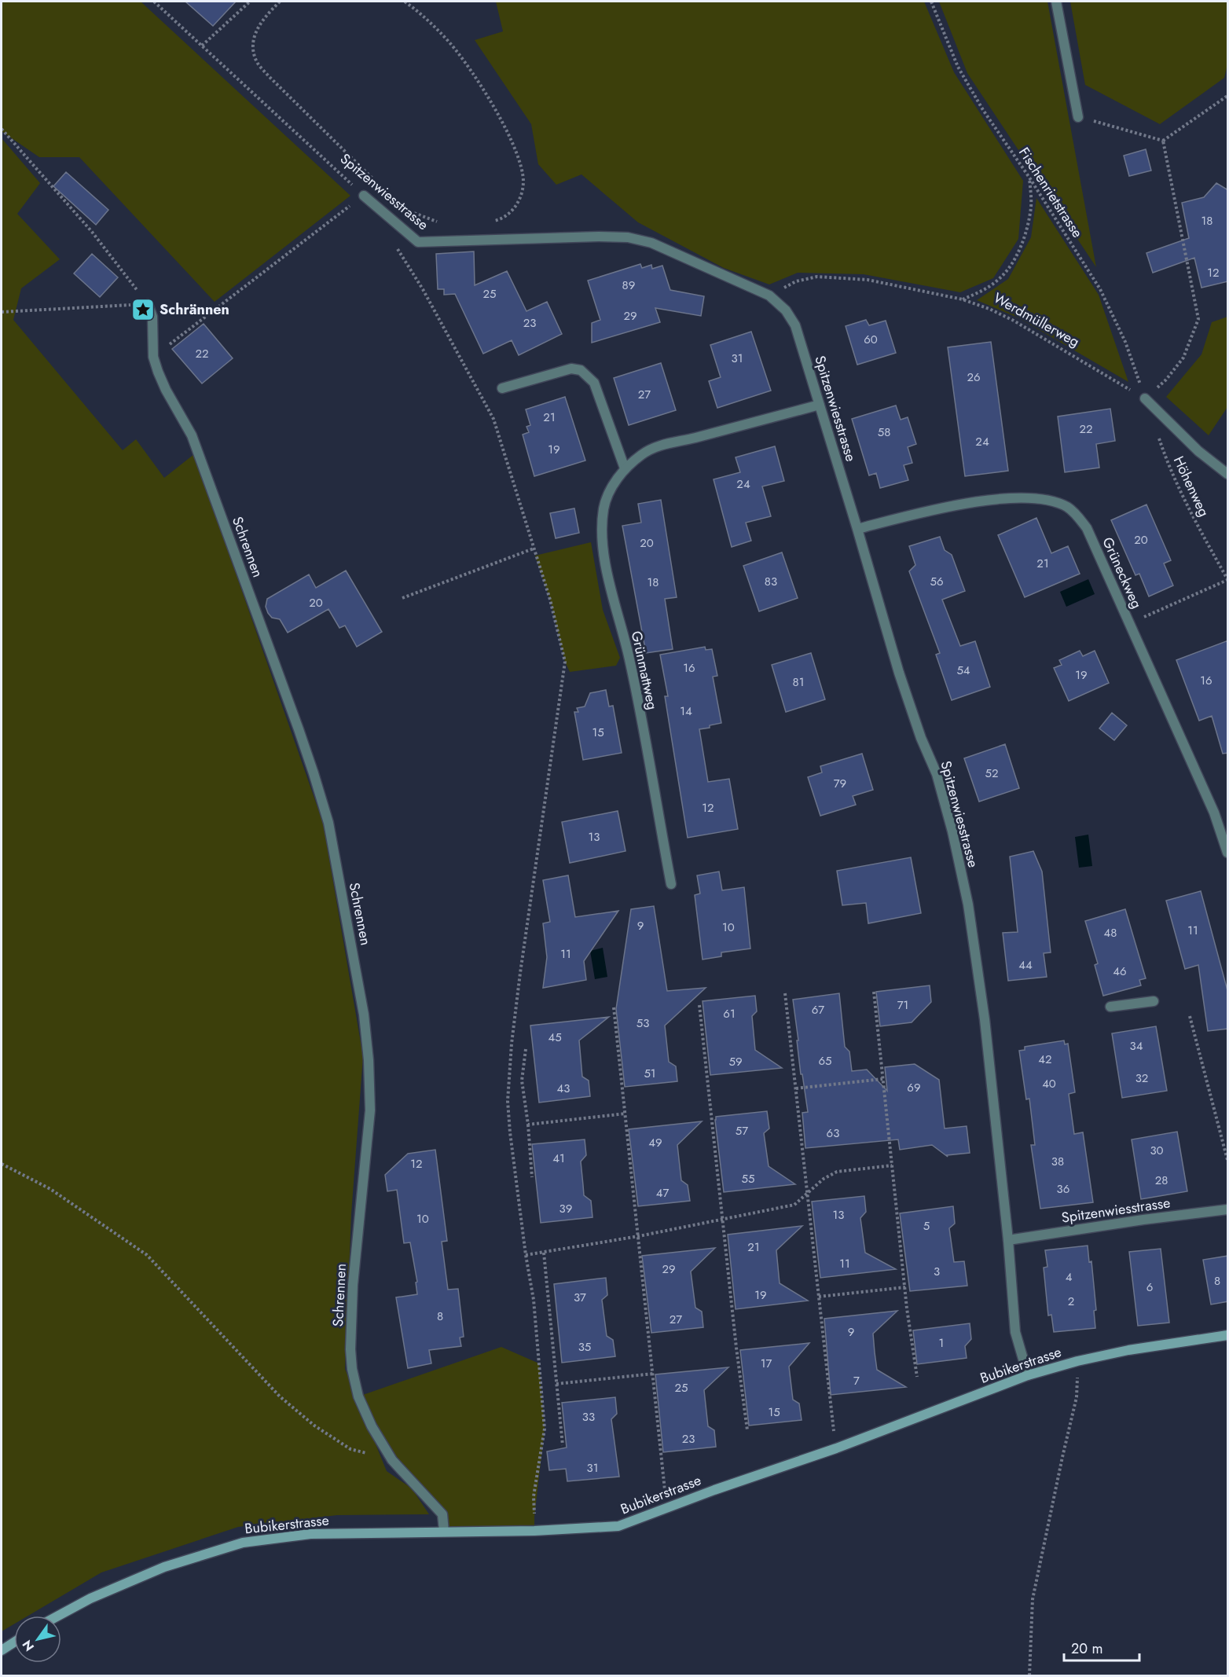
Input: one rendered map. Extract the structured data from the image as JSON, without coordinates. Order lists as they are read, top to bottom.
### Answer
{
  "streets": {
    "street": [
      "Spitzenwiesstrasse",
      "Schrennen",
      "Grüneckweg",
      "Grünmattweg",
      "Bubikerstrasse"
    ],
    "path": ["Fischenrietstrasse", "Werdmüllerweg", "Höhenweg"]
  },
  "crossings": [
    ["Spitzenwiesstrasse", "Grüneckweg"],
    ["Spitzenwiesstrasse", "Grünmattweg"],
    ["Spitzenwiesstrasse", "Bubikerstrasse"],
    ["Fischenrietstrasse", "Werdmüllerweg"],
    ["Schrennen", "Bubikerstrasse"]
  ],
  "places": {
    "place": ["Schrännen"]
  },
  "house_numbers": [
    "18",
    "12",
    "89",
    "25",
    "29",
    "23",
    "60",
    "22",
    "31",
    "26",
    "27",
    "21",
    "22",
    "58",
    "24",
    "19",
    "24",
    "20",
    "20",
    "21",
    "83",
    "56",
    "18",
    "20",
    "16",
    "54",
    "19",
    "16",
    "81",
    "14",
    "15",
    "52",
    "79",
    "12",
    "13",
    "9",
    "10",
    "11",
    "48",
    "11",
    "44",
    "46",
    "71",
    "67",
    "61",
    "53",
    "45",
    "34",
    "42",
    "65",
    "59",
    "51",
    "32",
    "40",
    "69",
    "43",
    "57",
    "63",
    "49",
    "30",
    "41",
    "38",
    "12",
    "55",
    "28",
    "36",
    "47",
    "39",
    "13",
    "10",
    "5",
    "21",
    "11",
    "29",
    "3",
    "4",
    "8",
    "6",
    "19",
    "37",
    "2",
    "8",
    "27",
    "9",
    "1",
    "35",
    "17",
    "7",
    "25",
    "15",
    "33",
    "23",
    "31"
  ],
  "scale_bar": "20 m",
  "north": "bottom left"
}
